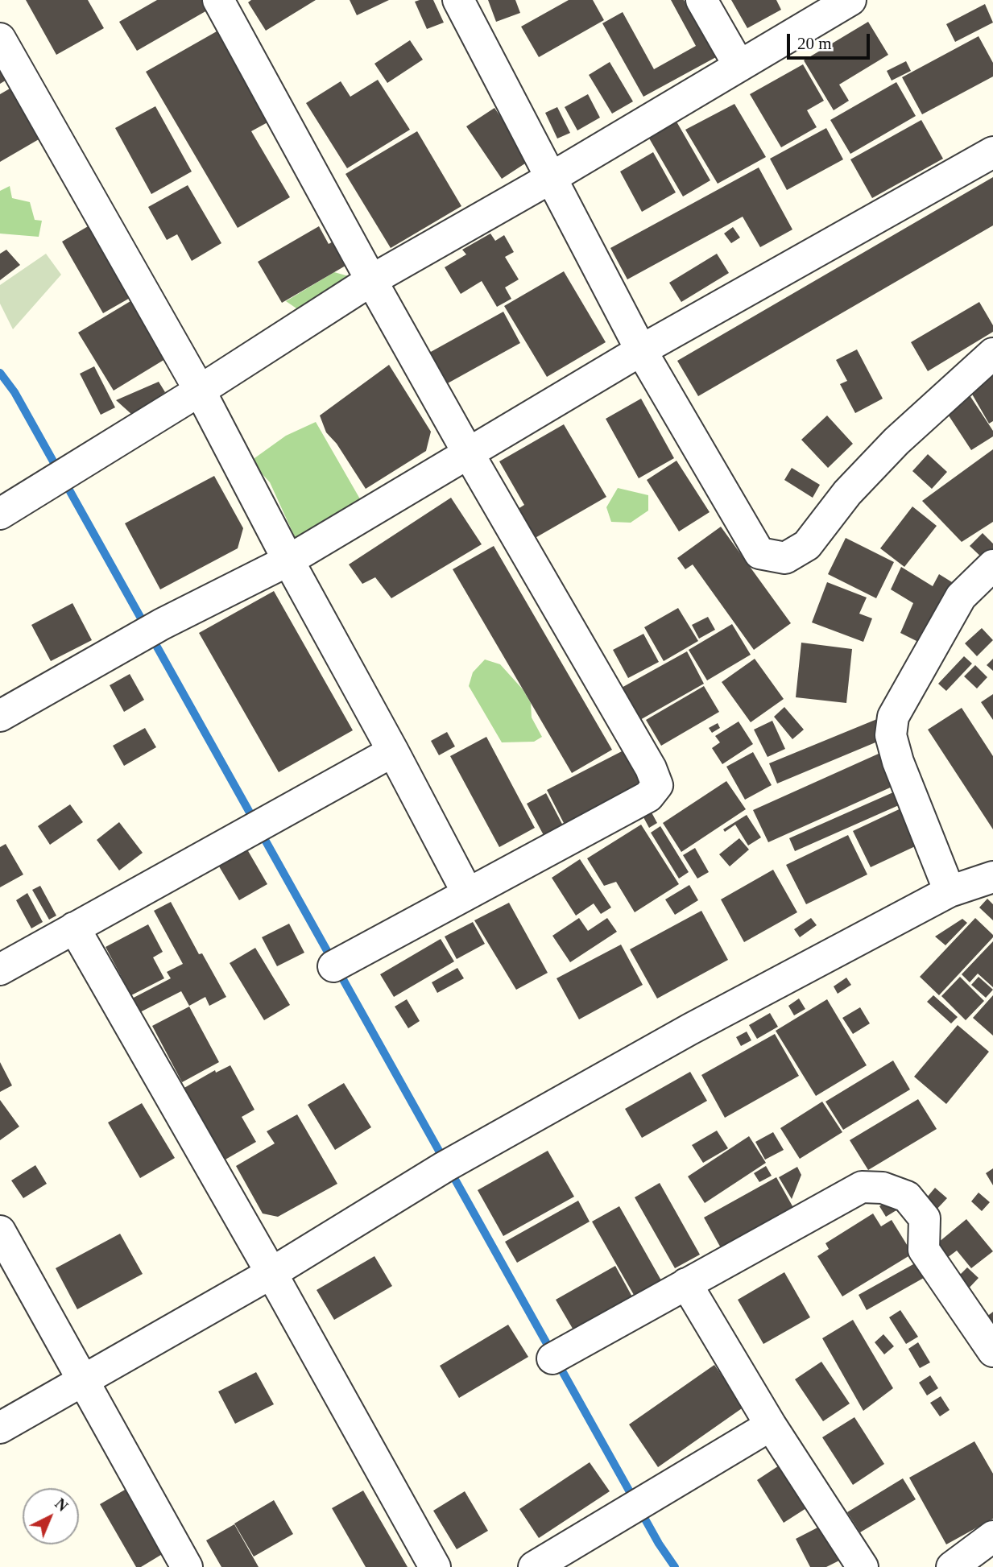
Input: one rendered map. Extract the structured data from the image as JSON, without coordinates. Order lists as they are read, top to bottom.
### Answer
{
  "scale_bar": "20 m",
  "north": "top right"
}
